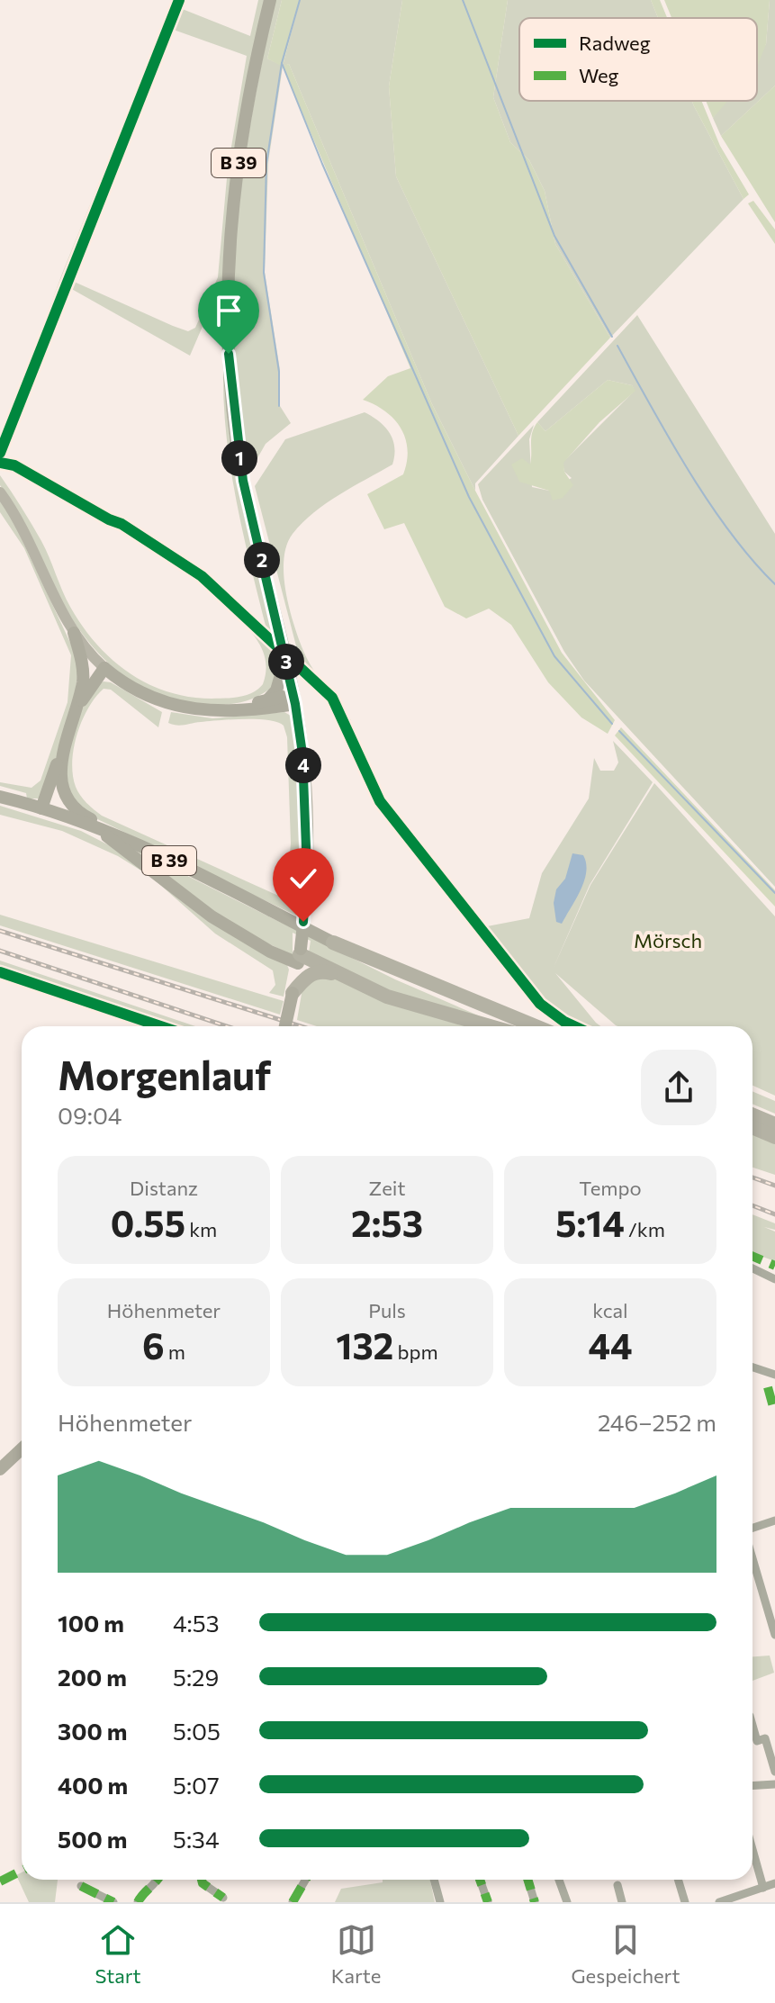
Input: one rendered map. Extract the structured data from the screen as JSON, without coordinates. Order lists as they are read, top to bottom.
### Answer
{
  "streets": {
    "highway": ["B 39"]
  },
  "parks": ["Mörsch"],
  "legend": ["Radweg", "Weg"],
  "page": {
    "pins": [
      "1",
      "2",
      "3",
      "4"
    ],
    "heading": ["Morgenlauf", "09:04"],
    "stats": [
      ["Distanz", "0.55 km"],
      ["Zeit", "2:53"],
      ["Tempo", "5:14 /km"],
      ["Höhenmeter", "6 m"],
      ["Puls", "132 bpm"],
      ["kcal", "44"]
    ],
    "chart": ["Höhenmeter", "246–252 m"],
    "list": [
      {
        "name": "100 m",
        "note": "4:53"
      },
      {
        "name": "200 m",
        "note": "5:29"
      },
      {
        "name": "300 m",
        "note": "5:05"
      },
      {
        "name": "400 m",
        "note": "5:07"
      },
      {
        "name": "500 m",
        "note": "5:34"
      }
    ],
    "tabs": ["Start", "Karte", "Gespeichert"]
  }
}
